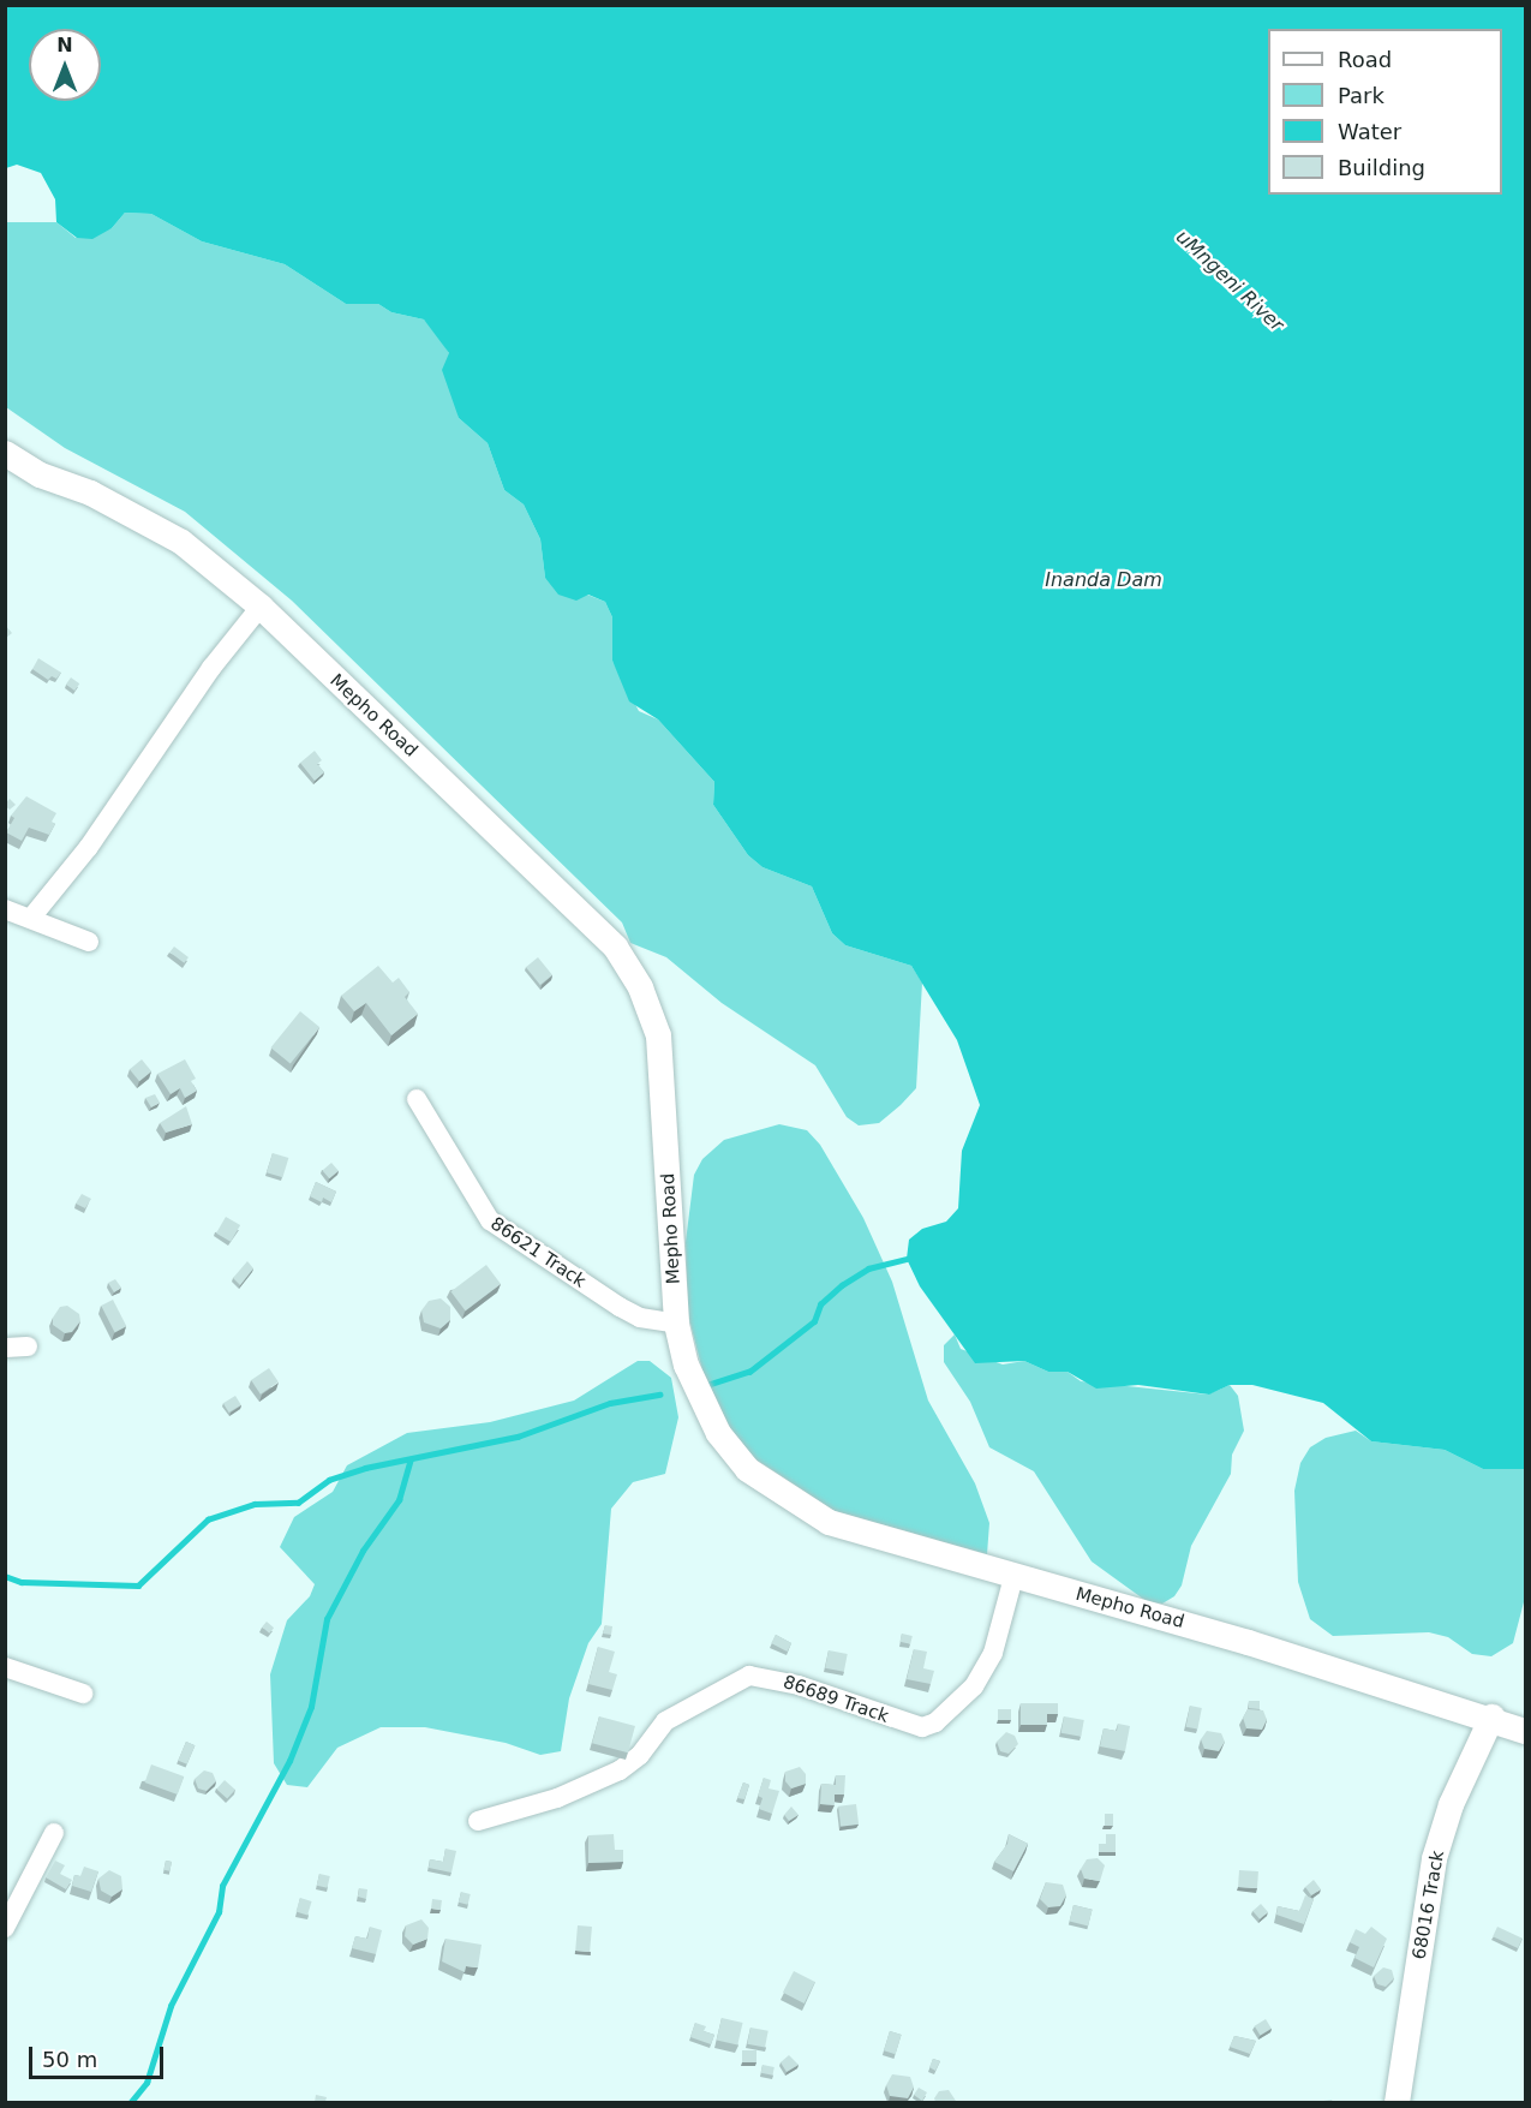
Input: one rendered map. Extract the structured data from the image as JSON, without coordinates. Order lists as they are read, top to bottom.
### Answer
{
  "streets": {
    "street": [
      "Mepho Road",
      "86621 Track",
      "86689 Track",
      "68016 Track"
    ]
  },
  "crossings": [
    ["Mepho Road", "86621 Track"],
    ["Mepho Road", "86689 Track"],
    ["Mepho Road", "68016 Track"]
  ],
  "water": ["uMngeni River", "Inanda Dam"],
  "legend": [
    "Road",
    "Park",
    "Water",
    "Building"
  ],
  "scale_bar": "50 m",
  "north": "top"
}
